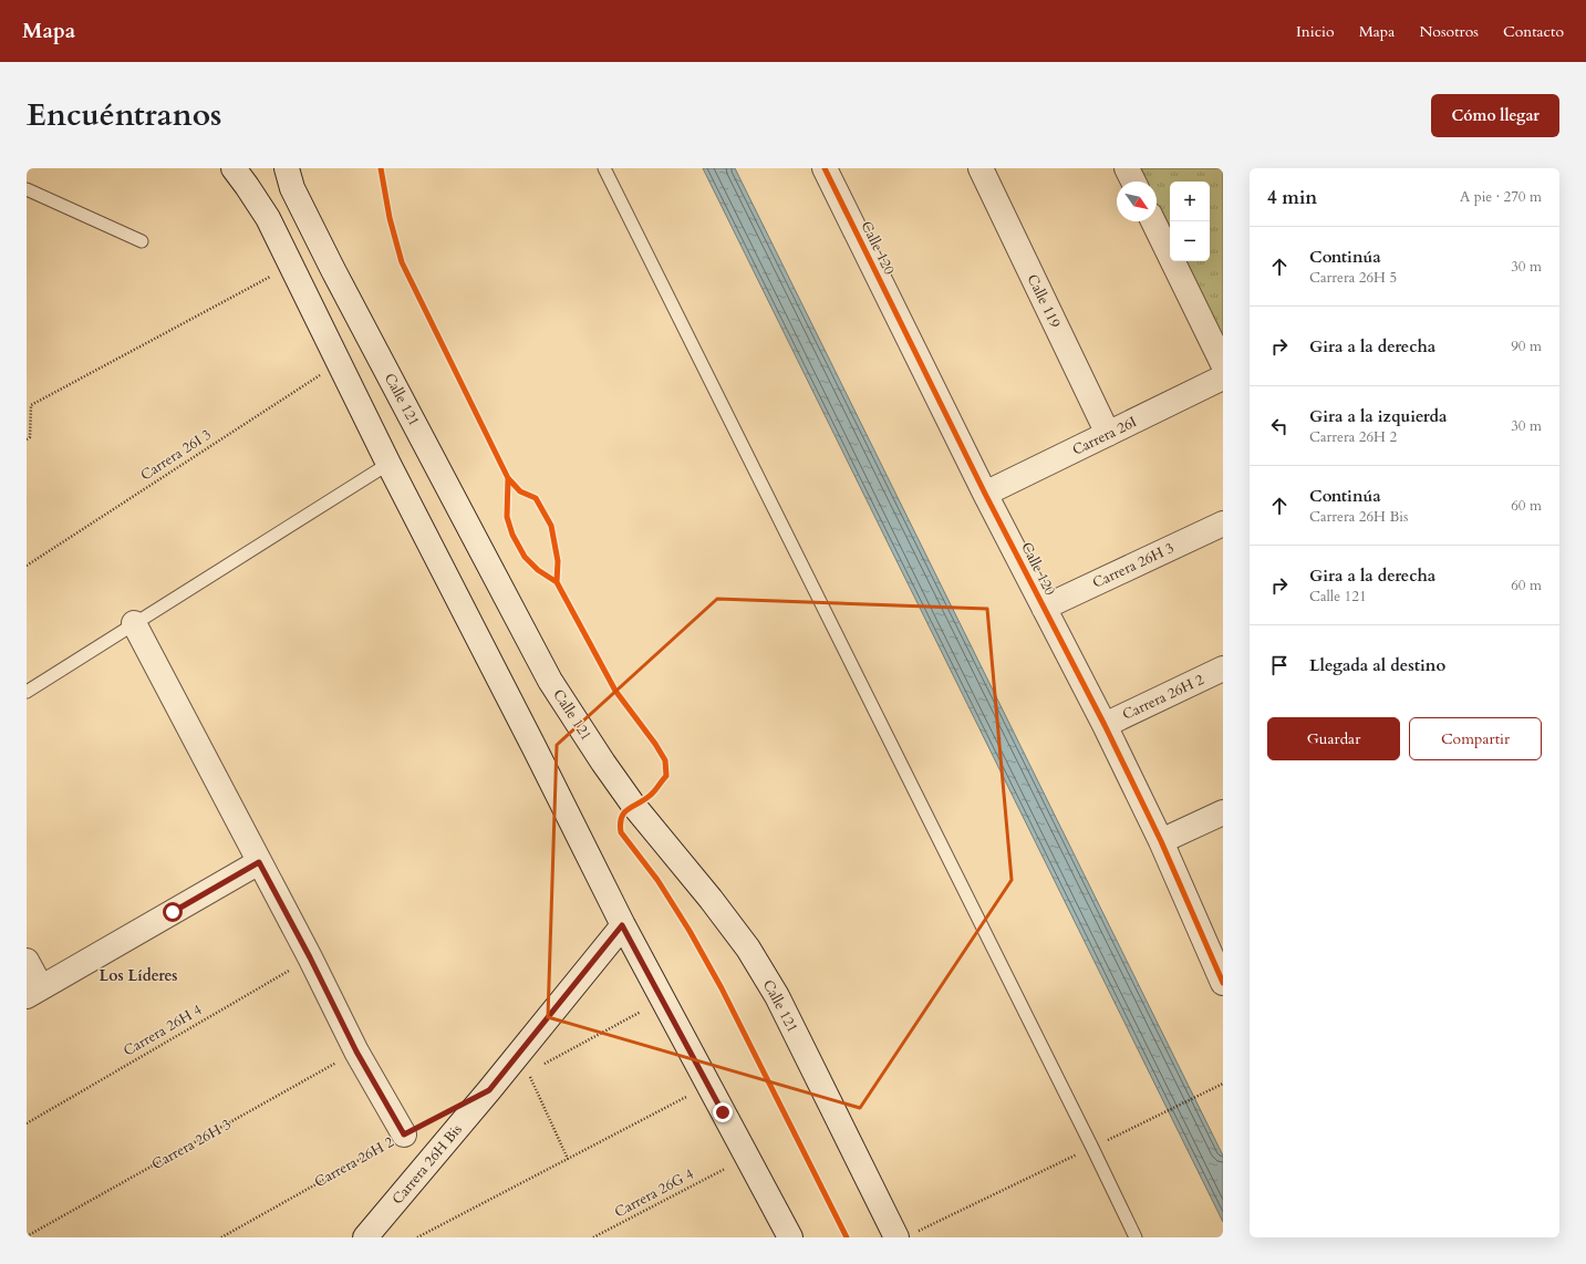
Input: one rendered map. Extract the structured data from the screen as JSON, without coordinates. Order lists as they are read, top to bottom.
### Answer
{
  "streets": {
    "street": [
      "Calle 120",
      "Calle 119",
      "Calle 121",
      "Carrera 26I",
      "Carrera 26H 3",
      "Carrera 26H 2",
      "Carrera 26H Bis"
    ],
    "path": ["Carrera 26I 3", "Carrera 26H 4", "Carrera 26G 4"]
  },
  "crossings": [
    ["Calle 120", "Carrera 26I"],
    ["Calle 120", "Carrera 26H 3"],
    ["Calle 120", "Carrera 26H 2"],
    ["Calle 119", "Carrera 26I"]
  ],
  "districts": ["Los Líderes"],
  "north": "bottom right",
  "page": {
    "header": "Mapa",
    "nav": [
      "Inicio",
      "Mapa",
      "Nosotros",
      "Contacto"
    ],
    "title": "Encuéntranos",
    "buttons": [
      "Cómo llegar",
      ["Guardar", "Compartir"]
    ],
    "heading": ["4 min", "A pie · 270 m"],
    "map_buttons": ["+", "−"],
    "list": [
      ["Continúa", "Carrera 26H 5", "30 m"],
      ["Gira a la derecha", "90 m"],
      ["Gira a la izquierda", "Carrera 26H 2", "30 m"],
      ["Continúa", "Carrera 26H Bis", "60 m"],
      ["Gira a la derecha", "Calle 121", "60 m"],
      "Llegada al destino"
    ]
  }
}
